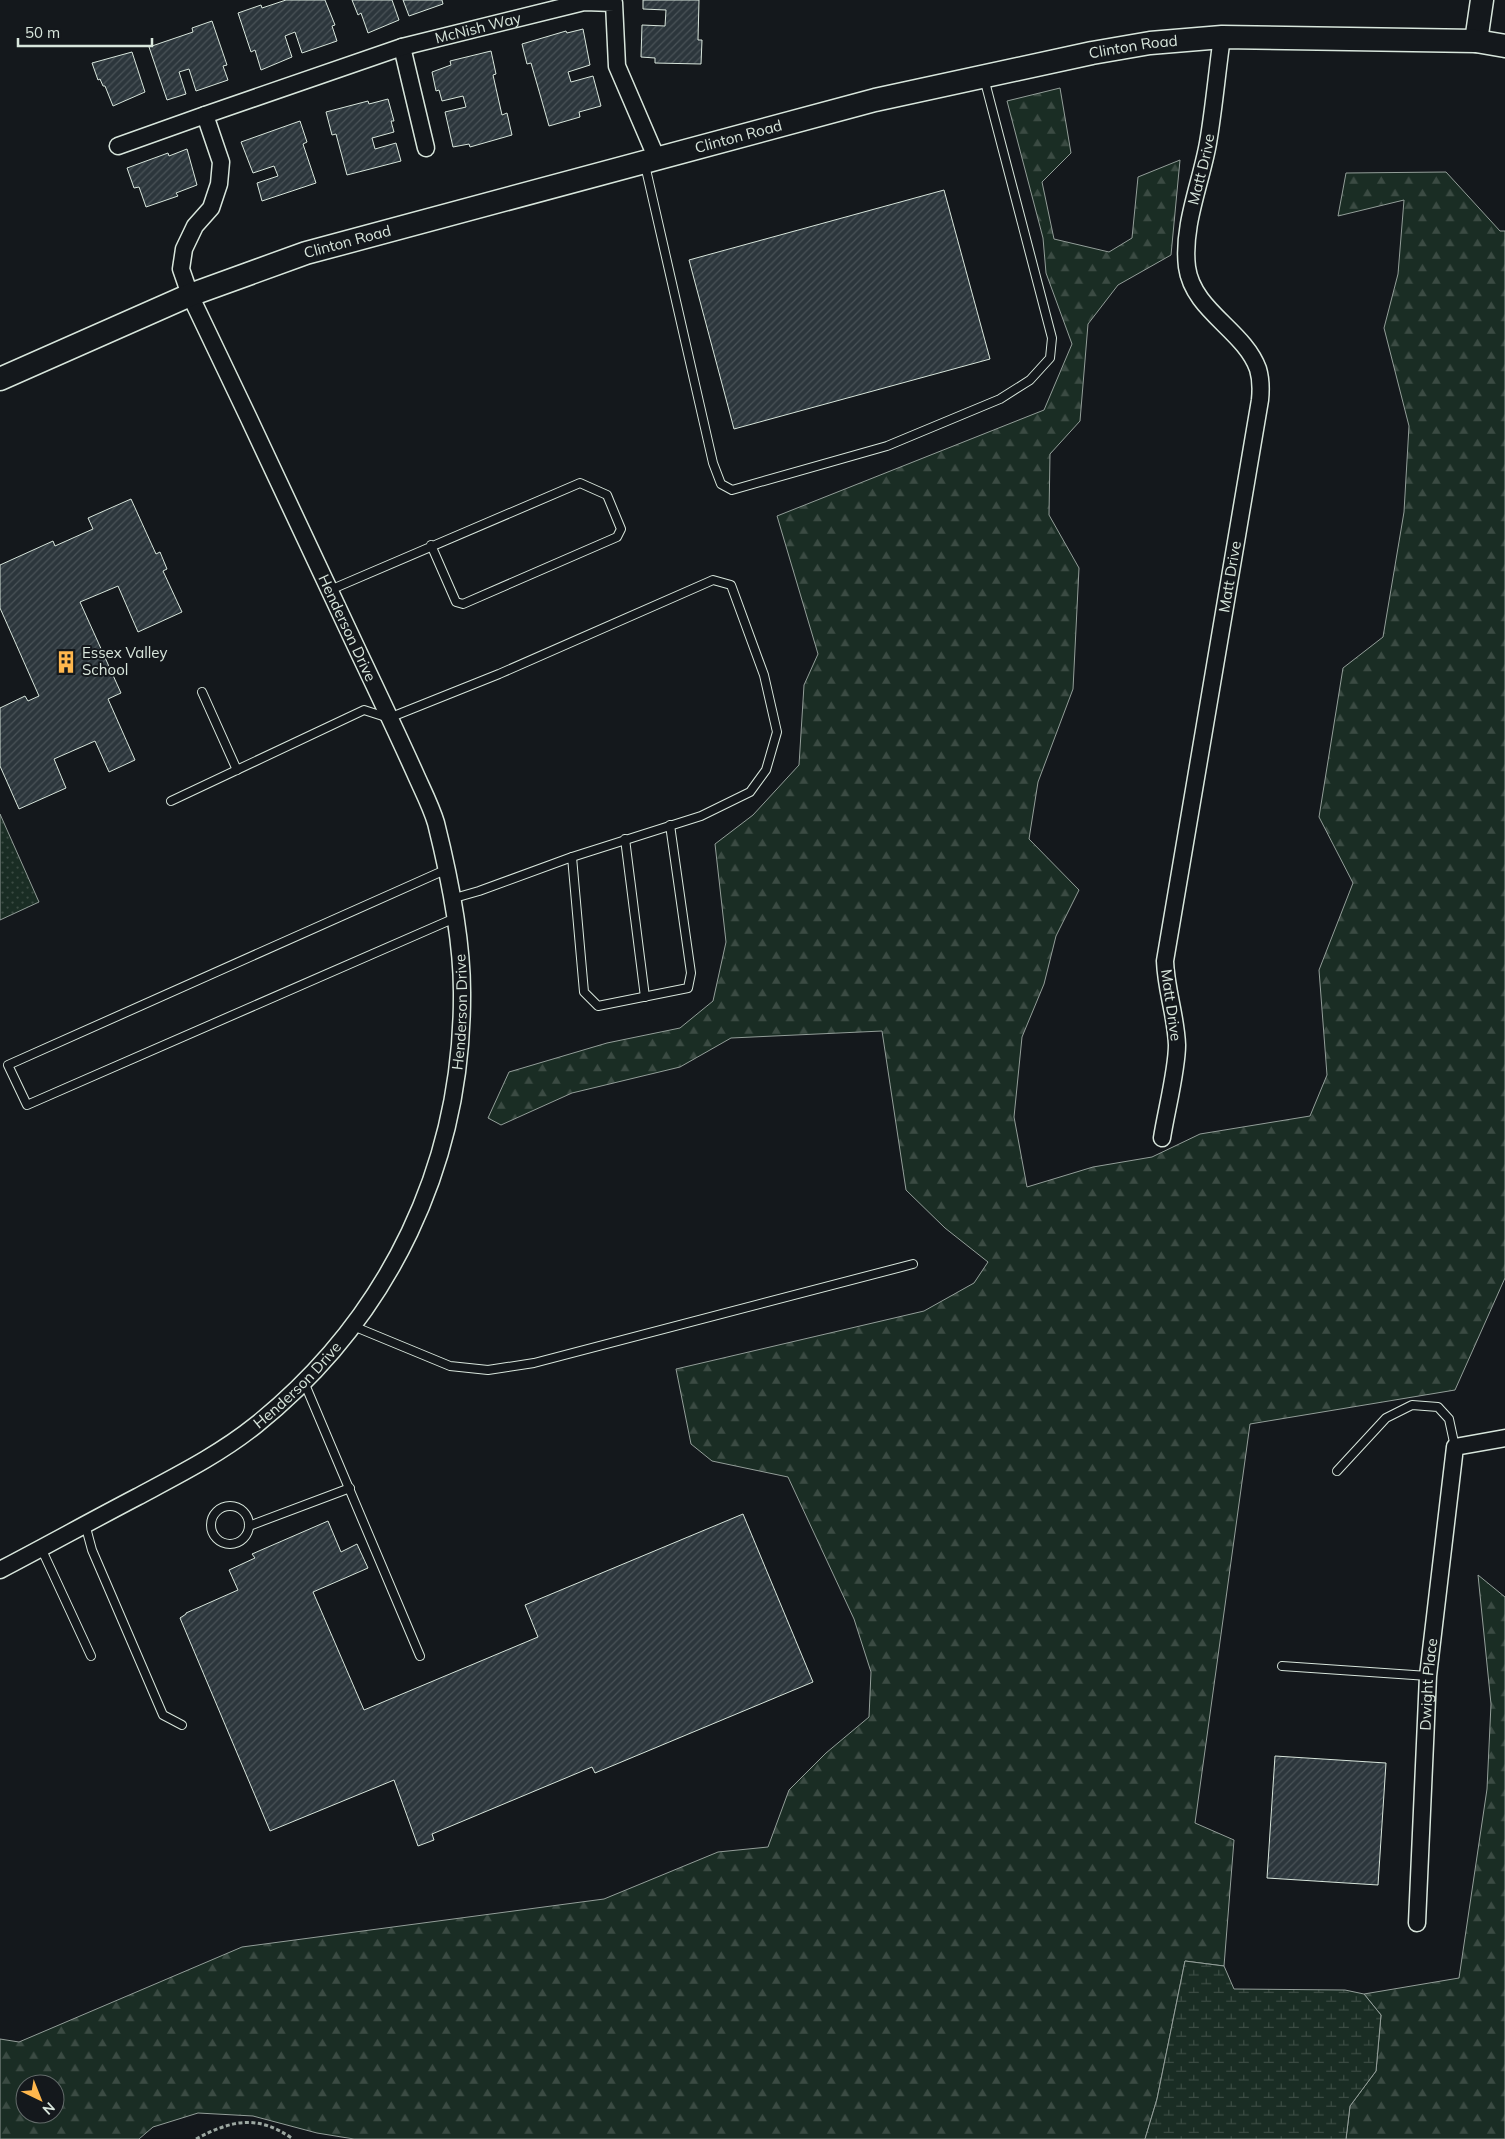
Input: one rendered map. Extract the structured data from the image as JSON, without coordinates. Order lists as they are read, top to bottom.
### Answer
{
  "streets": {
    "street": [
      "McNish Way",
      "Clinton Road",
      "Matt Drive",
      "Henderson Drive",
      "Dwight Place"
    ]
  },
  "crossings": [
    ["McNish Way", "Clinton Road"],
    ["Clinton Road", "Matt Drive"],
    ["Clinton Road", "Henderson Drive"]
  ],
  "places": {
    "building": ["Essex Valley School"]
  },
  "scale_bar": "50 m",
  "north": "bottom right"
}
